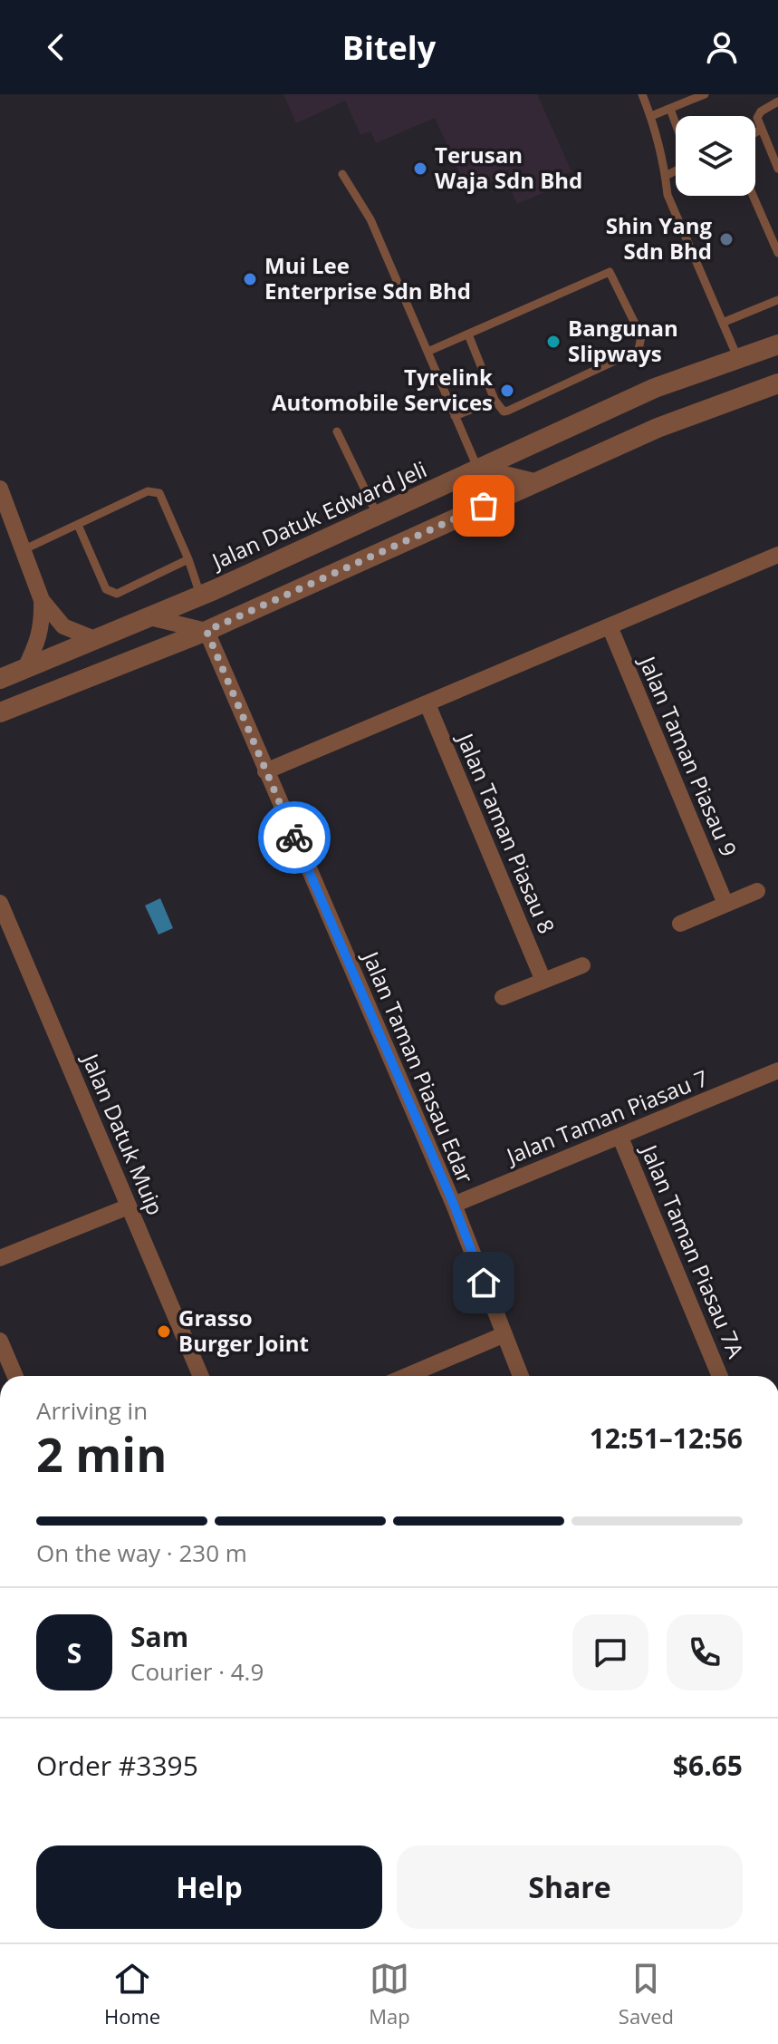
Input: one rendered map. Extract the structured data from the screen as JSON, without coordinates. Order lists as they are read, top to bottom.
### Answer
{
  "streets": {
    "street": [
      "Jalan Datuk Edward Jeli",
      "Jalan Taman Piasau 9",
      "Jalan Taman Piasau 8",
      "Jalan Taman Piasau Edar",
      "Jalan Taman Piasau 7",
      "Jalan Datuk Muip",
      "Jalan Taman Piasau 7A"
    ]
  },
  "crossings": [
    ["Jalan Taman Piasau Edar", "Jalan Taman Piasau 7"],
    ["Jalan Taman Piasau 7", "Jalan Taman Piasau 7A"]
  ],
  "places": [
    "Terusan Waja Sdn Bhd",
    "Shin Yang Sdn Bhd",
    "Mui Lee Enterprise Sdn Bhd",
    "Bangunan Slipways",
    "Tyrelink Automobile Services",
    "Grasso Burger Joint"
  ],
  "page": {
    "header": "Bitely",
    "heading": ["2 min", "Arriving in", "12:51–12:56"],
    "panel": [
      "Sam",
      "Courier · 4.9",
      "Order #3395",
      "$6.65"
    ],
    "bar": "On the way · 230 m",
    "round": "S",
    "buttons": ["Help", "Share"],
    "tabs": ["Home", "Map", "Saved"]
  }
}
